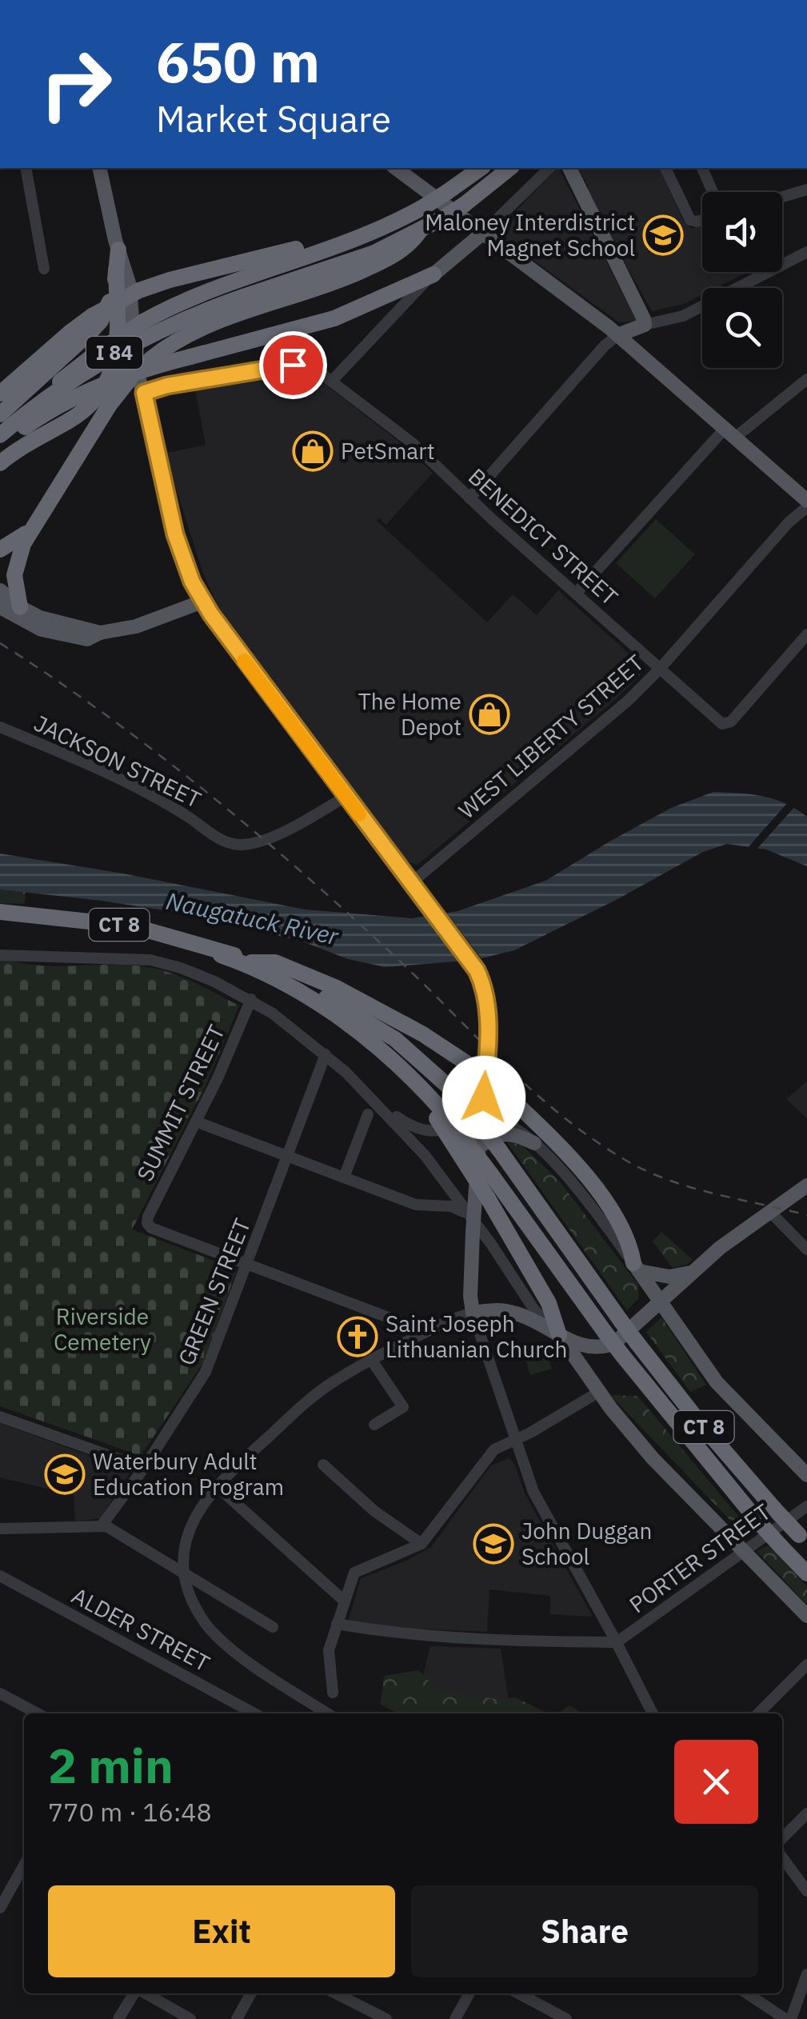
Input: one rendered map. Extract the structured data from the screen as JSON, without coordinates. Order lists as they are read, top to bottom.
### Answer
{
  "streets": {
    "highway": ["I 84", "CT 8"],
    "street": [
      "BENEDICT STREET",
      "WEST LIBERTY STREET",
      "JACKSON STREET",
      "SUMMIT STREET",
      "GREEN STREET",
      "PORTER STREET",
      "ALDER STREET"
    ]
  },
  "crossings": [
    ["BENEDICT STREET", "WEST LIBERTY STREET"],
    ["SUMMIT STREET", "GREEN STREET"]
  ],
  "water": ["Naugatuck River"],
  "parks": ["Riverside Cemetery"],
  "places": {
    "school or university": ["Maloney Interdistrict Magnet School", "Waterbury Adult Education Program", "John Duggan School"],
    "shop": ["PetSmart", "The Home Depot"],
    "church": ["Saint Joseph Lithuanian Church"]
  },
  "page": {
    "turn": ["650 m", "Market Square"],
    "heading": ["2 min", "770 m · 16:48"],
    "buttons": ["Exit", "Share"]
  }
}
